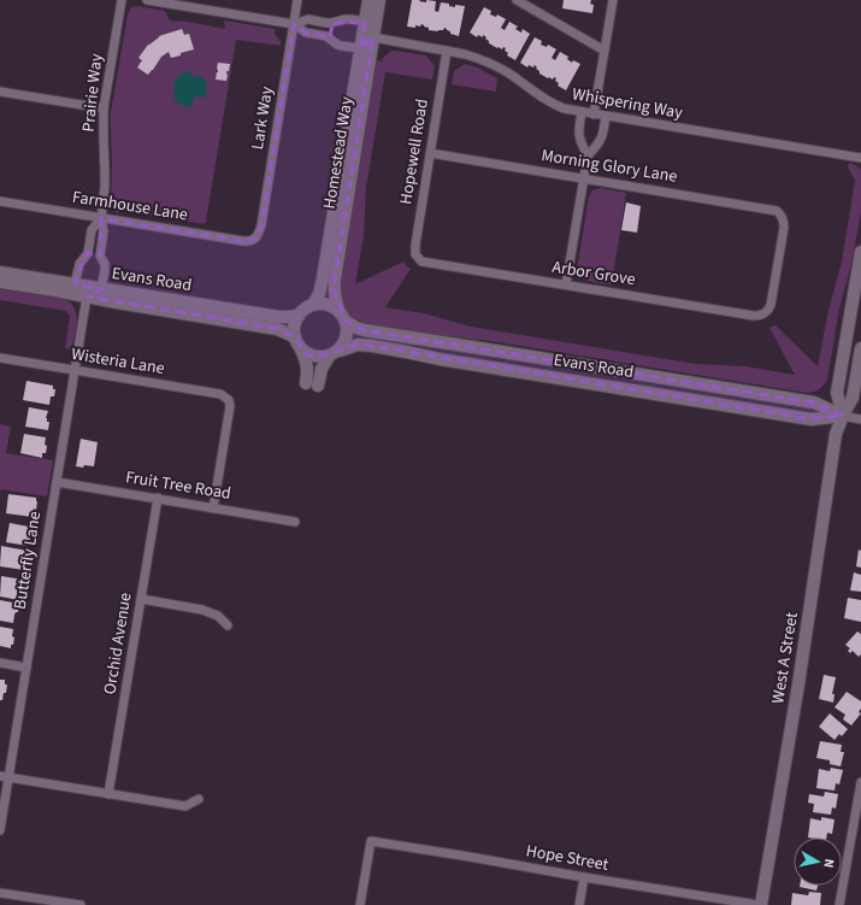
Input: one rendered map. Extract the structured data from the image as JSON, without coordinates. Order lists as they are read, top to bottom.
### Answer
{
  "streets": {
    "street": [
      "Prairie Way",
      "Whispering Way",
      "Lark Way",
      "Hopewell Road",
      "Homestead Way",
      "Morning Glory Lane",
      "Farmhouse Lane",
      "Arbor Grove",
      "Evans Road",
      "Wisteria Lane",
      "Fruit Tree Road",
      "Butterfly Lane",
      "Orchid Avenue",
      "West A Street",
      "Hope Street"
    ]
  },
  "crossings": [
    ["Prairie Way", "Farmhouse Lane"],
    ["Prairie Way", "Evans Road"],
    ["Whispering Way", "Hopewell Road"],
    ["Whispering Way", "Homestead Way"],
    ["Lark Way", "Farmhouse Lane"],
    ["Hopewell Road", "Morning Glory Lane"],
    ["Hopewell Road", "Arbor Grove"],
    ["Homestead Way", "Evans Road"],
    ["Morning Glory Lane", "Arbor Grove"],
    ["Evans Road", "Butterfly Lane"],
    ["Evans Road", "West A Street"],
    ["Wisteria Lane", "Fruit Tree Road"],
    ["Wisteria Lane", "Butterfly Lane"],
    ["Fruit Tree Road", "Butterfly Lane"],
    ["Fruit Tree Road", "Orchid Avenue"],
    ["West A Street", "Hope Street"]
  ],
  "north": "right"
}
